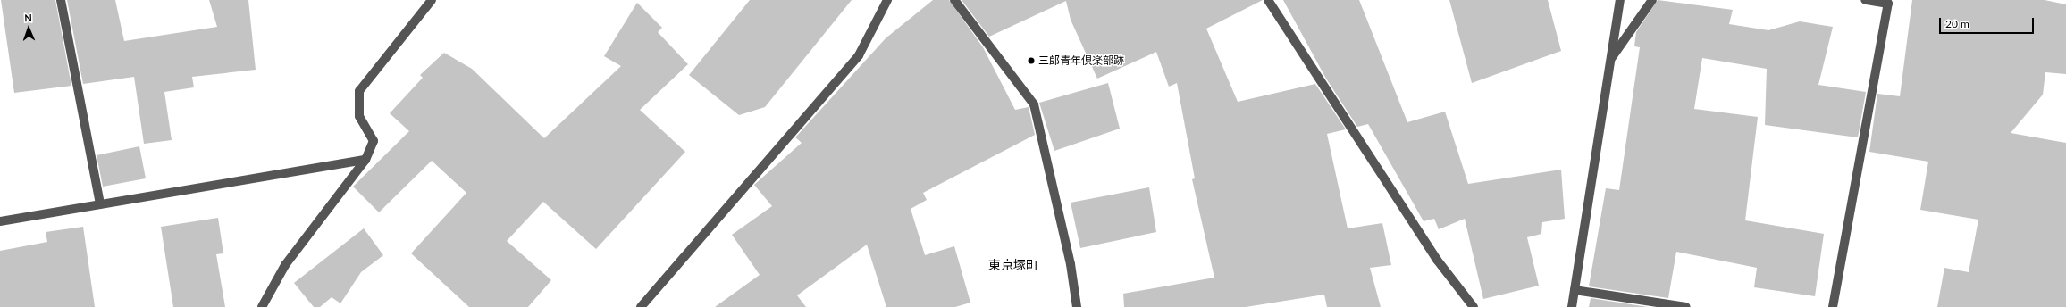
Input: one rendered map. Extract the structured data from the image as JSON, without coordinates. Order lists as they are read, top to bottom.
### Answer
{
  "districts": ["東京塚町"],
  "places": ["三郎青年倶楽部跡"],
  "scale_bar": "20 m",
  "north": "top"
}
